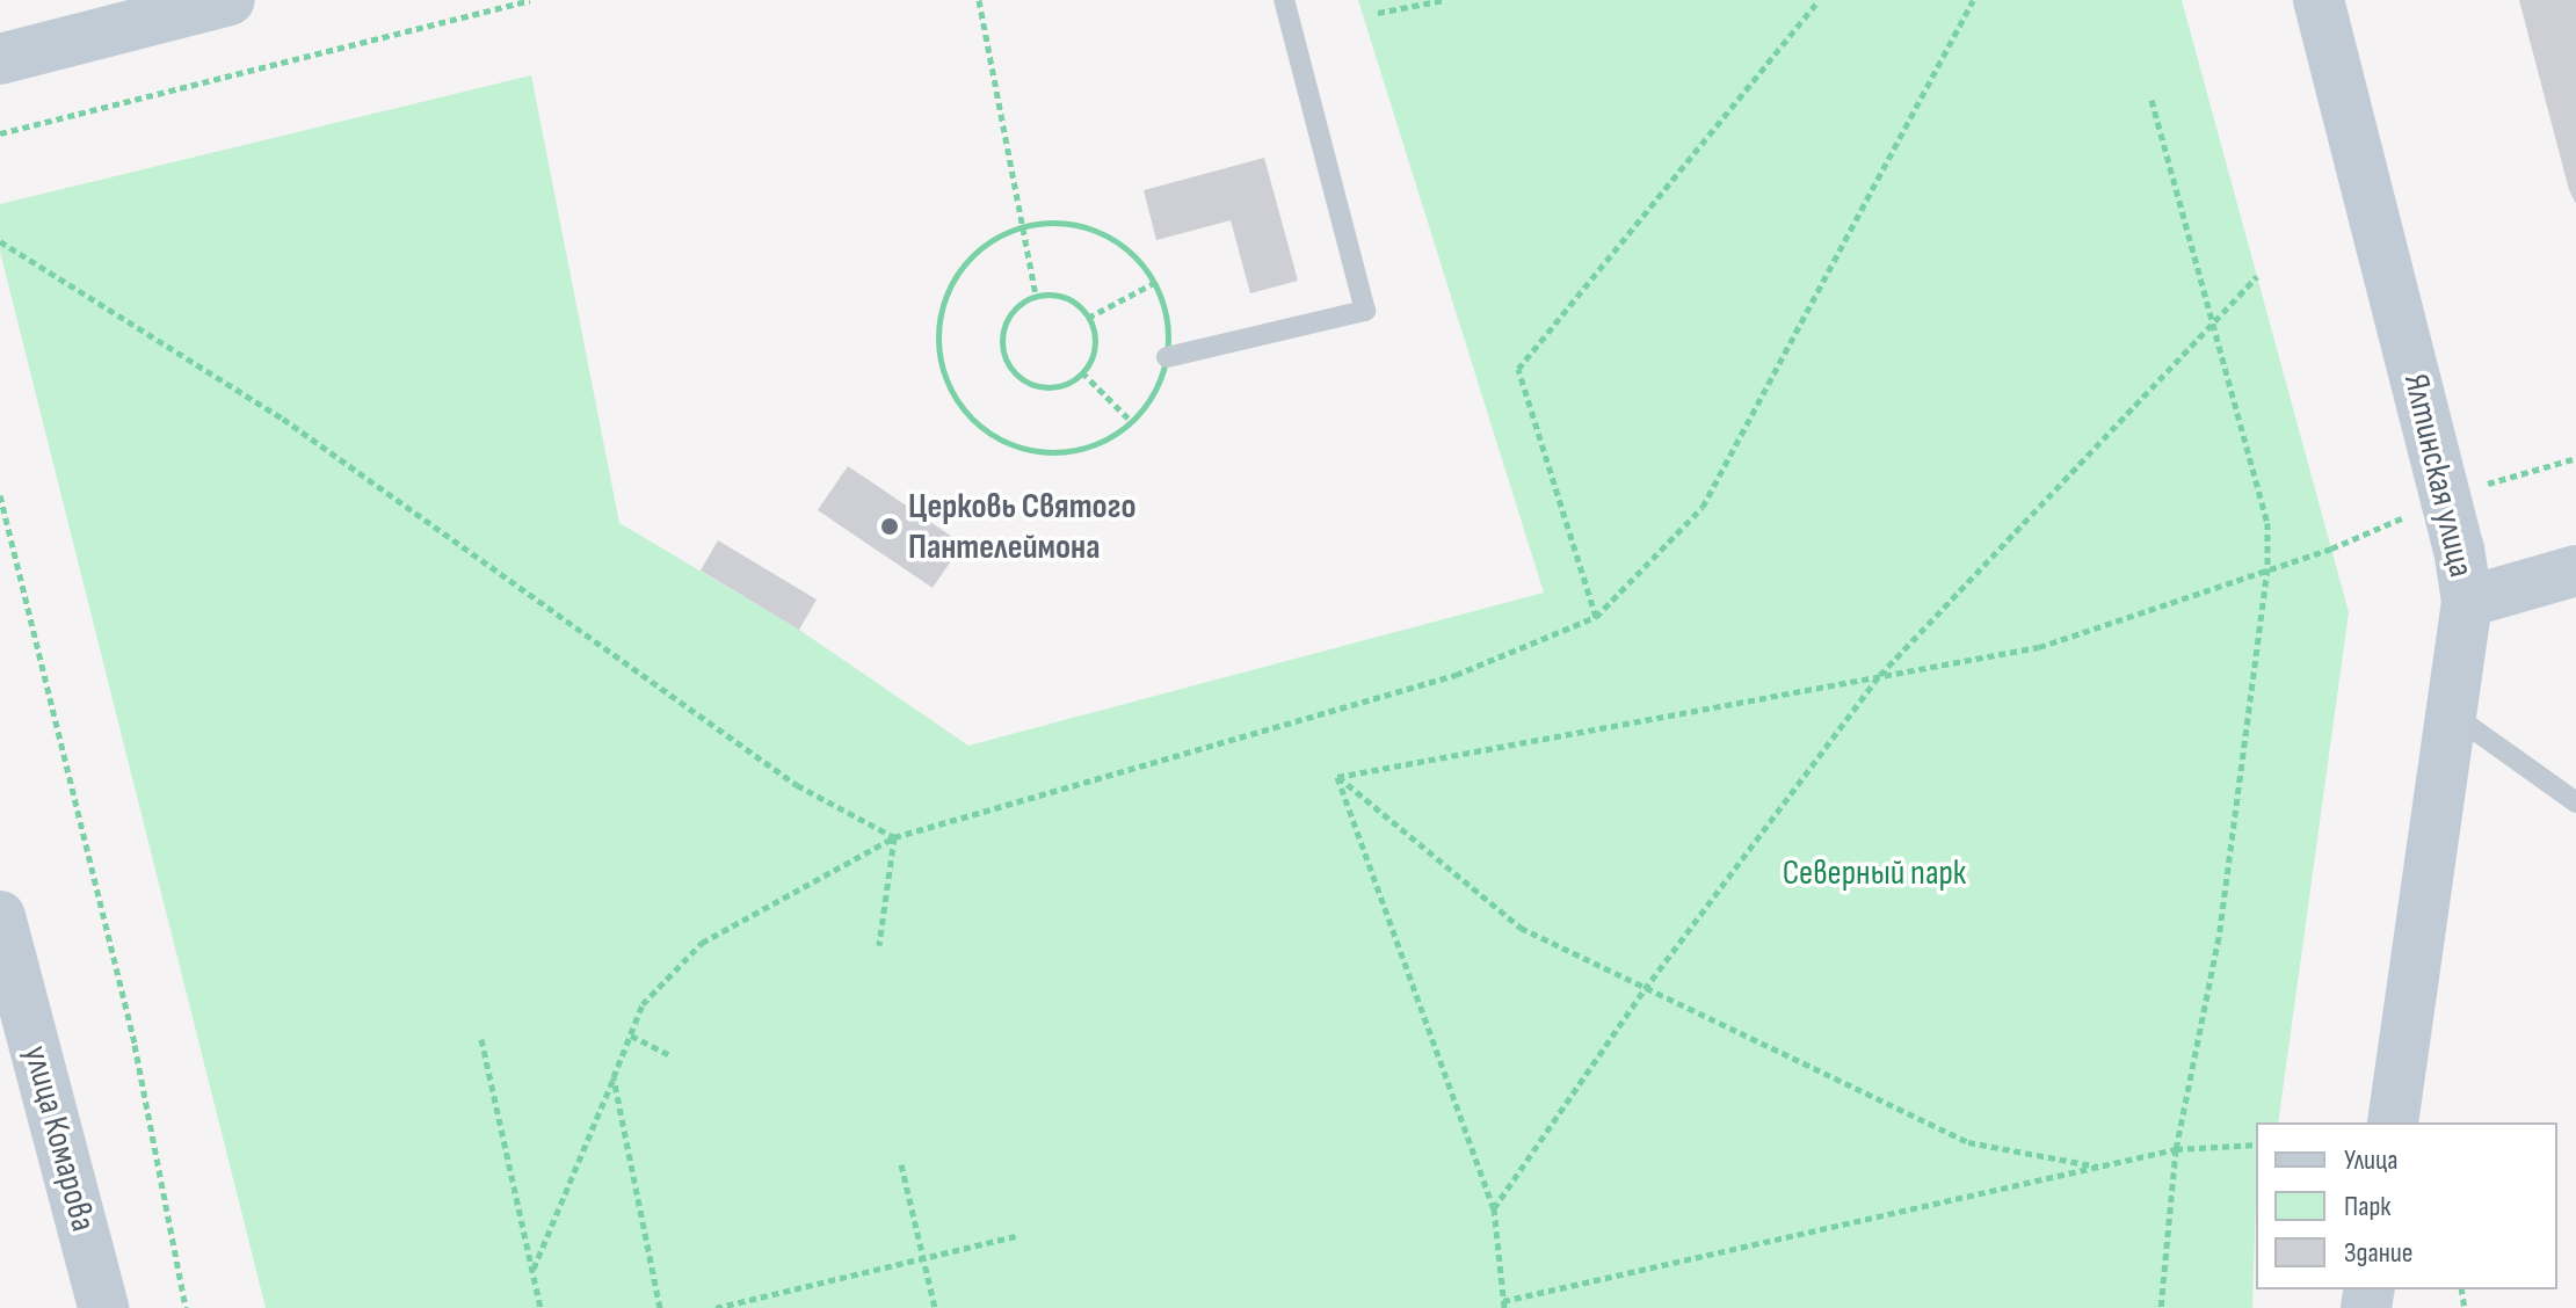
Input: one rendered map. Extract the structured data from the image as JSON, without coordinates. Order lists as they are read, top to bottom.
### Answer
{
  "streets": {
    "main road": ["Ялтинская улица", "улица Комарова"]
  },
  "parks": ["Северный парк"],
  "places": ["Церковь Святого Пантелеймона"],
  "legend": ["Улица", "Парк", "Здание"]
}
